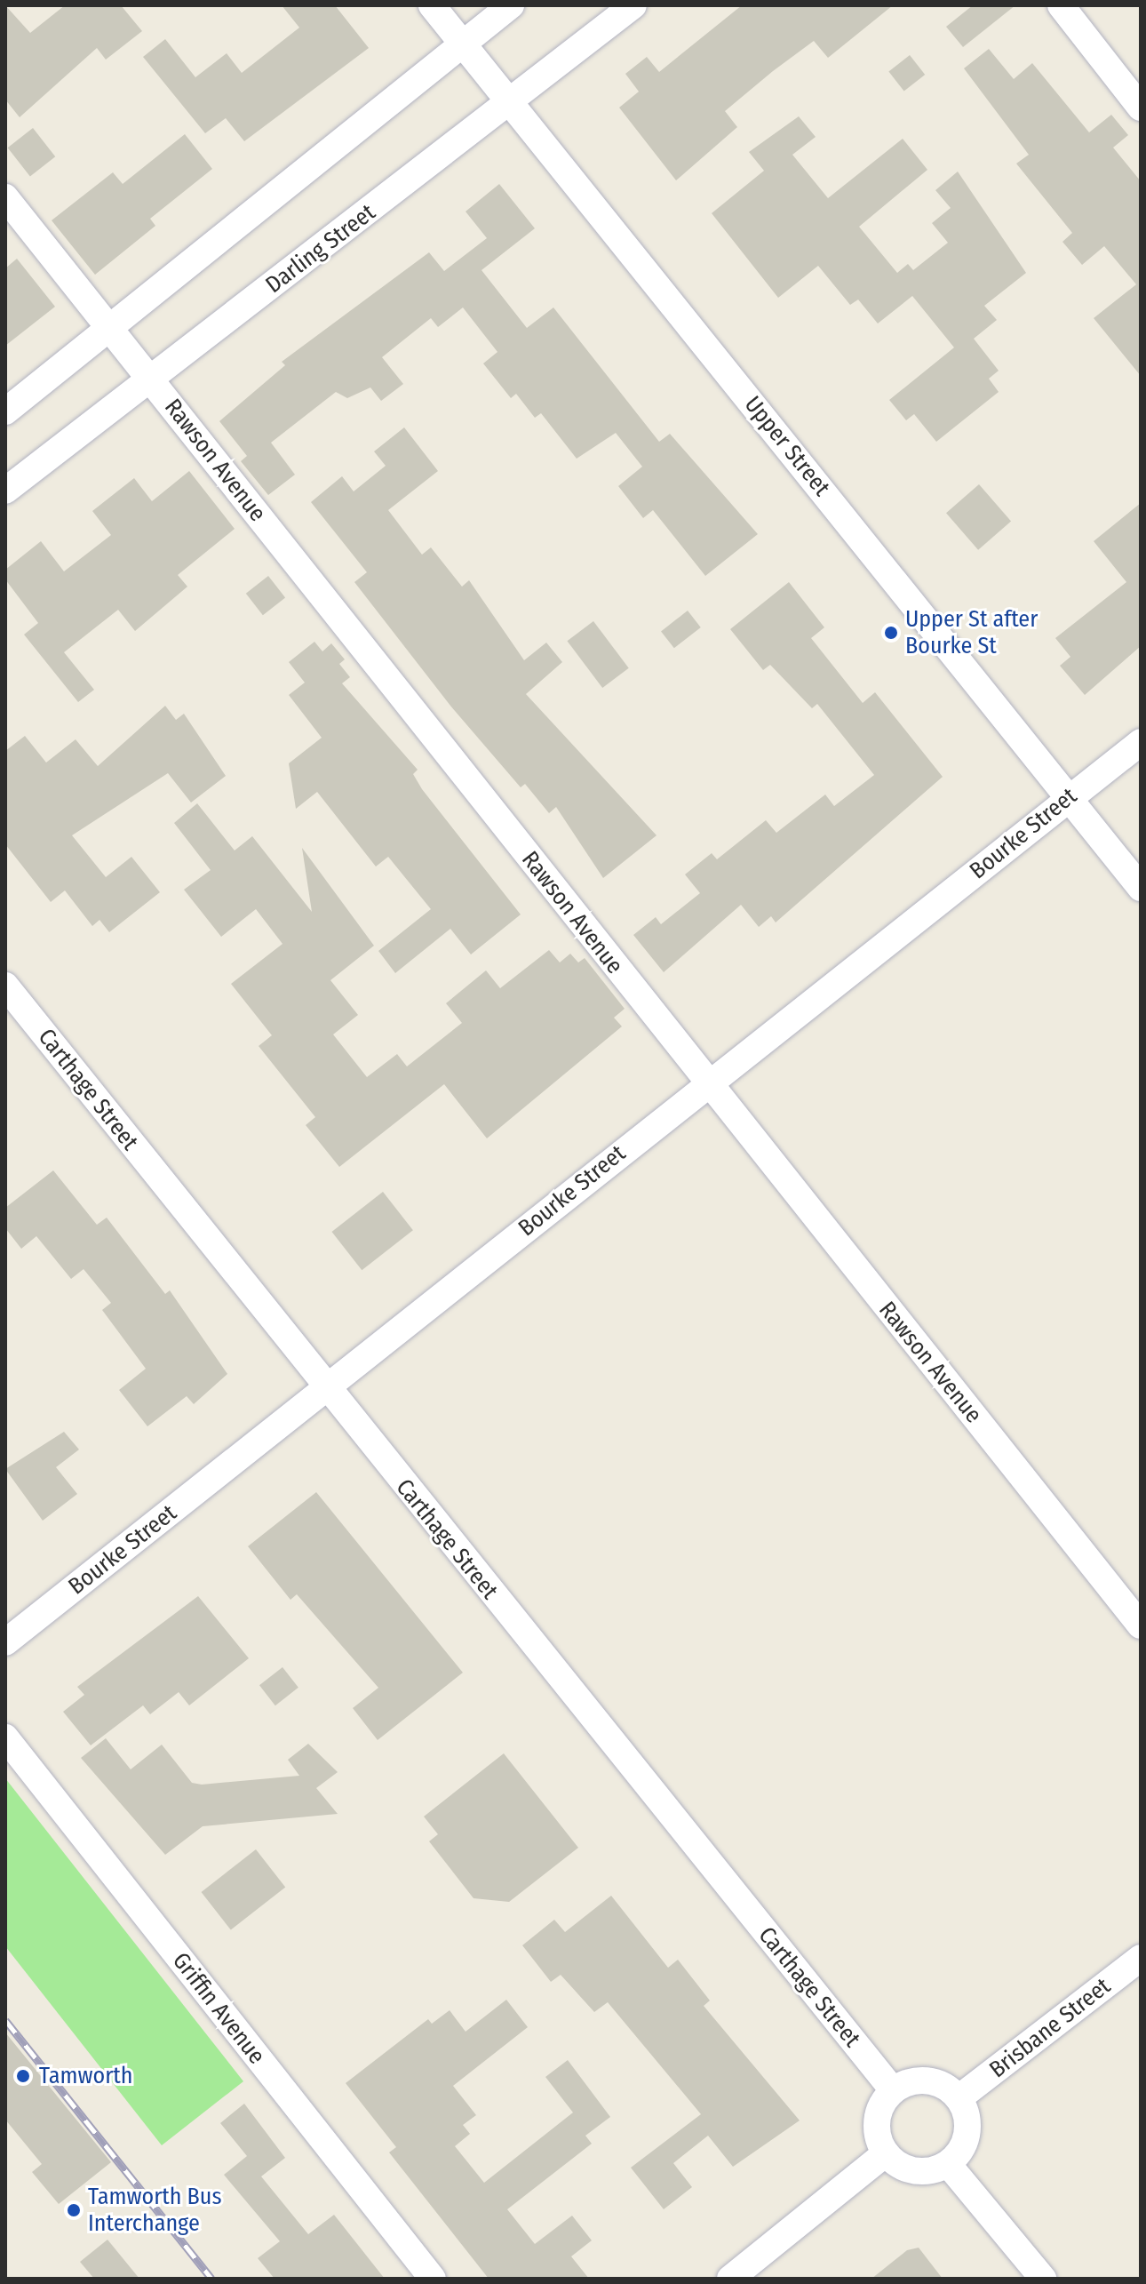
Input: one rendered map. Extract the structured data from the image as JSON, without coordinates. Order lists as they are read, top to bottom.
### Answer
{
  "streets": {
    "street": [
      "Darling Street",
      "Upper Street",
      "Rawson Avenue",
      "Bourke Street",
      "Carthage Street",
      "Griffin Avenue",
      "Brisbane Street"
    ]
  },
  "crossings": [
    ["Darling Street", "Upper Street"],
    ["Darling Street", "Rawson Avenue"],
    ["Upper Street", "Bourke Street"],
    ["Rawson Avenue", "Bourke Street"],
    ["Bourke Street", "Carthage Street"],
    ["Carthage Street", "Brisbane Street"]
  ],
  "places": ["Upper St after Bourke St", "Tamworth", "Tamworth Bus Interchange"]
}
